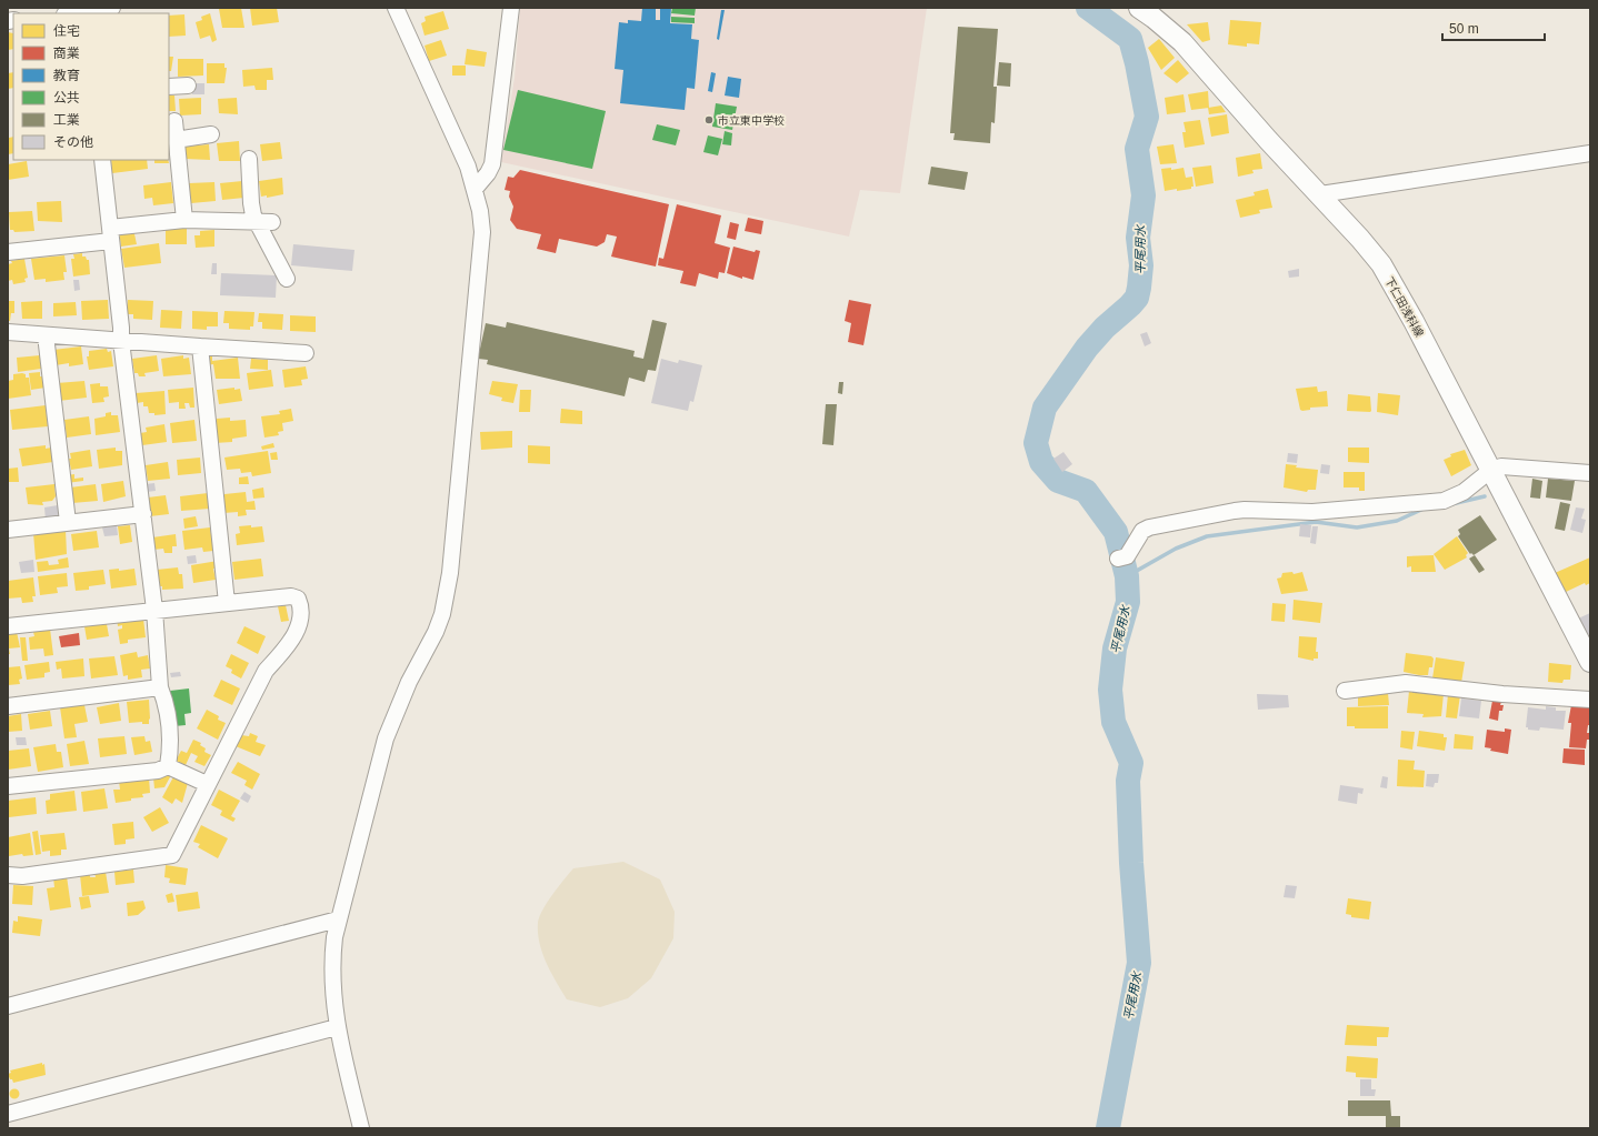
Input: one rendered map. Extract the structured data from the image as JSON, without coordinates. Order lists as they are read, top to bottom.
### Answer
{
  "streets": {
    "main road": ["下仁田浅科線"]
  },
  "water": ["平尾用水"],
  "places": ["市立東中学校"],
  "legend": [
    "住宅",
    "商業",
    "教育",
    "公共",
    "工業",
    "その他"
  ],
  "scale_bar": "50 m"
}
